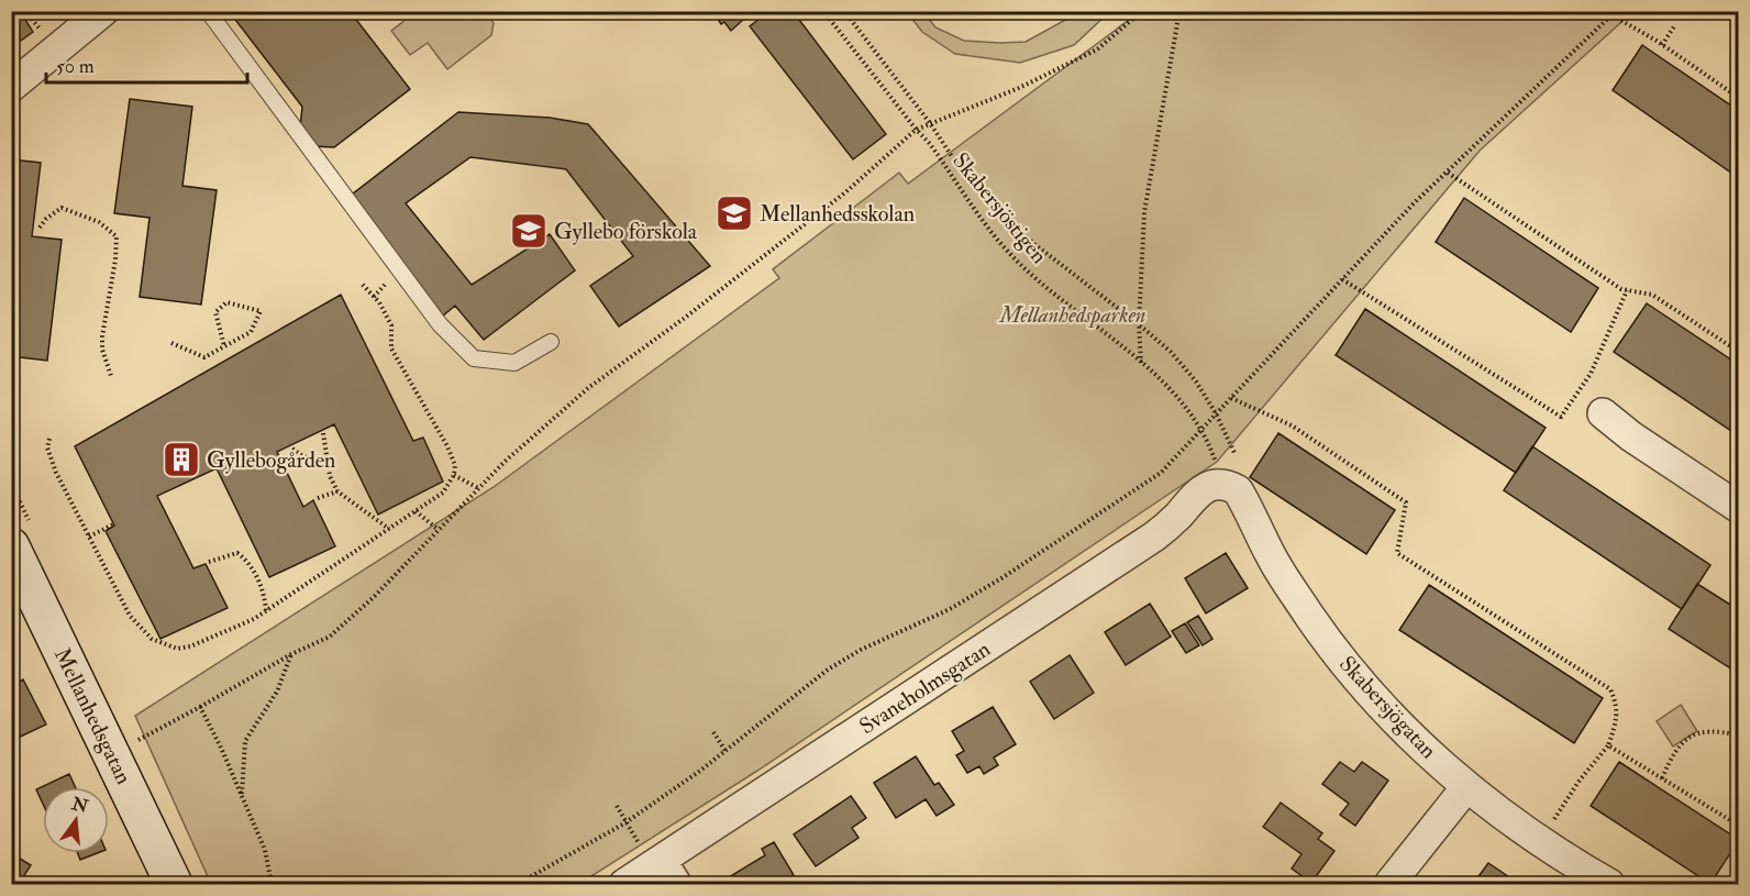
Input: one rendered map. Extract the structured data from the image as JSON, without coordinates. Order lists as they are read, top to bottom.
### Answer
{
  "streets": {
    "street": ["Svaneholmsgatan", "Skabersjögatan", "Mellanhedsgatan"],
    "path": ["Skabersjöstigen"]
  },
  "crossings": [
    ["Svaneholmsgatan", "Skabersjögatan"]
  ],
  "parks": ["Mellanhedsparken"],
  "places": {
    "school or university": ["Mellanhedsskolan", "Gyllebo förskola"],
    "building": ["Gyllebogården"]
  },
  "scale_bar": "50 m",
  "north": "top"
}
